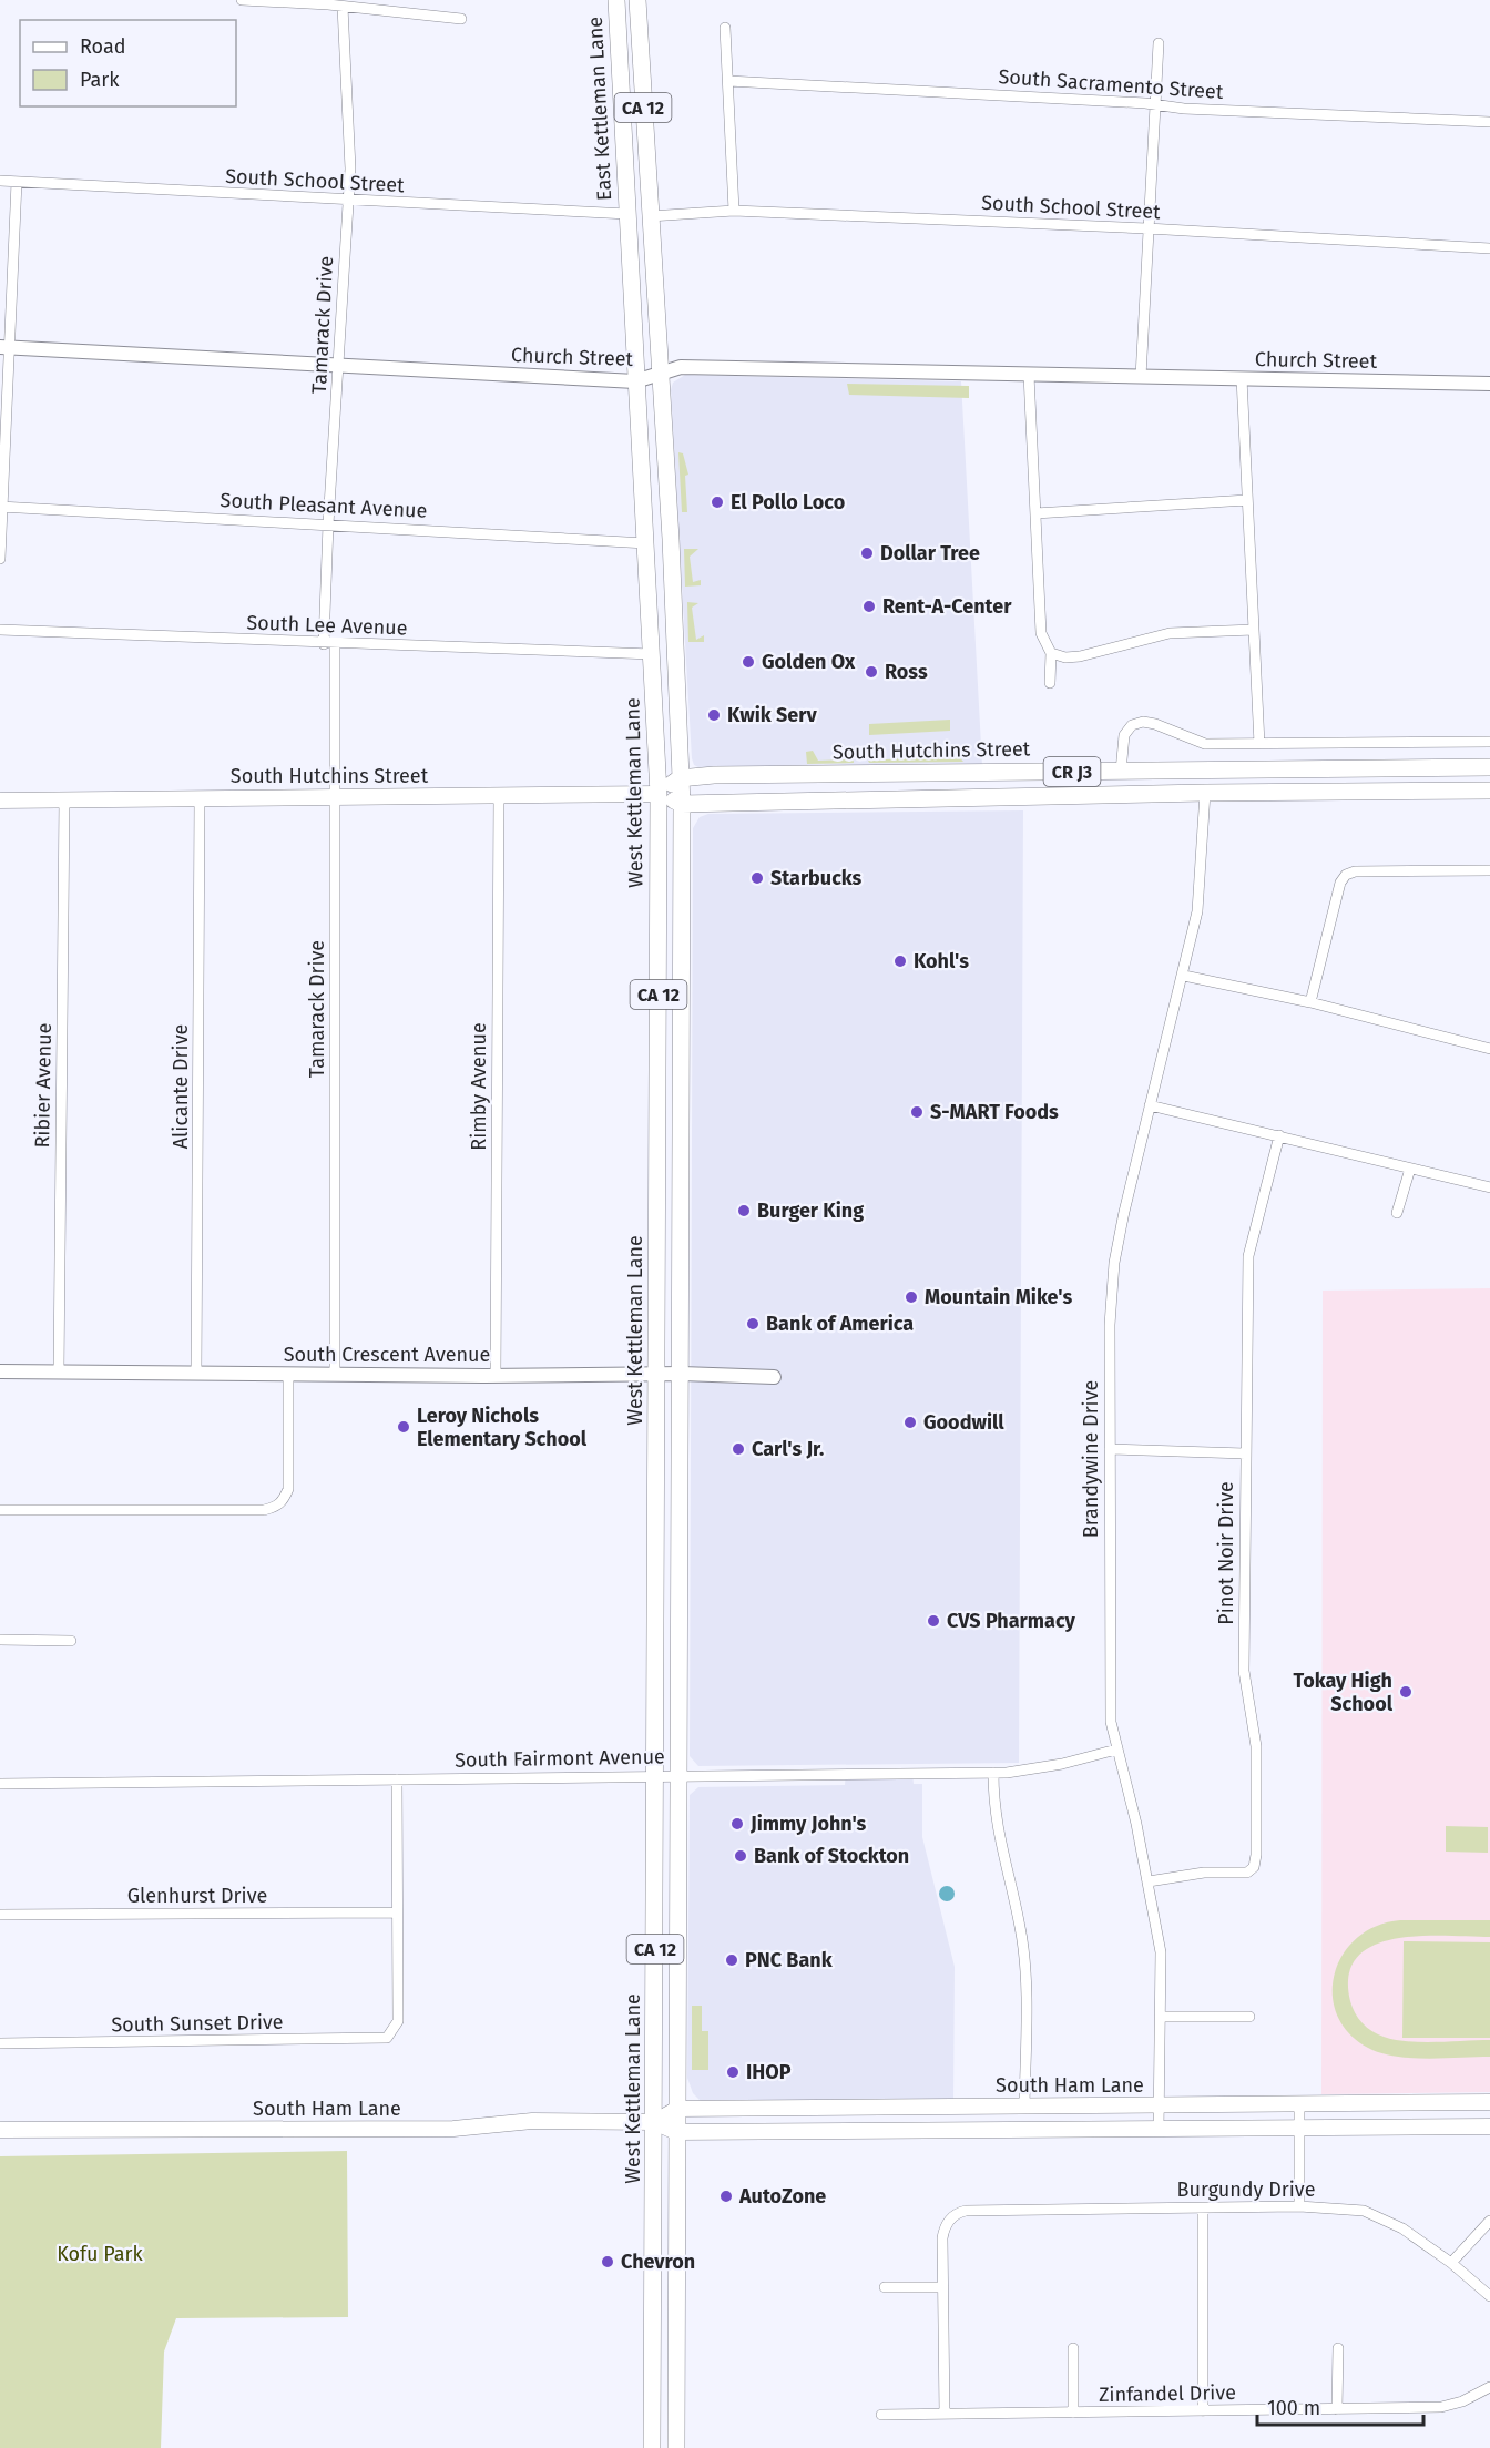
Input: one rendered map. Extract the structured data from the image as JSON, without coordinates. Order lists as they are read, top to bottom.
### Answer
{
  "streets": {
    "main road": [
      "CA 12",
      "East Kettleman Lane",
      "South Hutchins Street",
      "CR J3",
      "West Kettleman Lane",
      "South Ham Lane"
    ],
    "street": [
      "South Sacramento Street",
      "South School Street",
      "Tamarack Drive",
      "Church Street",
      "South Pleasant Avenue",
      "South Lee Avenue",
      "Ribier Avenue",
      "Alicante Drive",
      "Rimby Avenue",
      "South Crescent Avenue",
      "Brandywine Drive",
      "Pinot Noir Drive",
      "South Fairmont Avenue",
      "Glenhurst Drive",
      "South Sunset Drive",
      "Burgundy Drive",
      "Zinfandel Drive"
    ]
  },
  "crossings": [
    ["CA 12", "South School Street"],
    ["CA 12", "Church Street"],
    ["CA 12", "South Hutchins Street"],
    ["CA 12", "South Crescent Avenue"],
    ["CA 12", "South Fairmont Avenue"],
    ["CA 12", "South Ham Lane"],
    ["East Kettleman Lane", "South School Street"],
    ["East Kettleman Lane", "West Kettleman Lane"],
    ["South School Street", "Tamarack Drive"],
    ["South School Street", "West Kettleman Lane"],
    ["Tamarack Drive", "Church Street"],
    ["Tamarack Drive", "South Pleasant Avenue"],
    ["Tamarack Drive", "South Lee Avenue"],
    ["Tamarack Drive", "South Hutchins Street"],
    ["Tamarack Drive", "South Crescent Avenue"],
    ["Church Street", "West Kettleman Lane"],
    ["South Pleasant Avenue", "West Kettleman Lane"],
    ["South Lee Avenue", "West Kettleman Lane"],
    ["South Hutchins Street", "West Kettleman Lane"],
    ["South Hutchins Street", "Ribier Avenue"],
    ["South Hutchins Street", "Alicante Drive"],
    ["South Hutchins Street", "Rimby Avenue"],
    ["South Hutchins Street", "Brandywine Drive"],
    ["West Kettleman Lane", "South Crescent Avenue"],
    ["West Kettleman Lane", "South Fairmont Avenue"],
    ["West Kettleman Lane", "South Ham Lane"],
    ["Ribier Avenue", "South Crescent Avenue"],
    ["Alicante Drive", "South Crescent Avenue"],
    ["Rimby Avenue", "South Crescent Avenue"],
    ["Brandywine Drive", "Pinot Noir Drive"],
    ["Brandywine Drive", "South Fairmont Avenue"],
    ["Brandywine Drive", "South Ham Lane"],
    ["Glenhurst Drive", "South Sunset Drive"]
  ],
  "parks": ["Kofu Park"],
  "places": [
    "El Pollo Loco",
    "Dollar Tree",
    "Rent-A-Center",
    "Golden Ox",
    "Ross",
    "Kwik Serv",
    "Starbucks",
    "Kohl's",
    "S-MART Foods",
    "Burger King",
    "Mountain Mike's",
    "Bank of America",
    "Goodwill",
    "Leroy Nichols Elementary School",
    "Carl's Jr.",
    "CVS Pharmacy",
    "Tokay High School",
    "Jimmy John's",
    "Bank of Stockton",
    "PNC Bank",
    "IHOP",
    "AutoZone",
    "Chevron"
  ],
  "legend": ["Road", "Park"],
  "scale_bar": "100 m"
}
